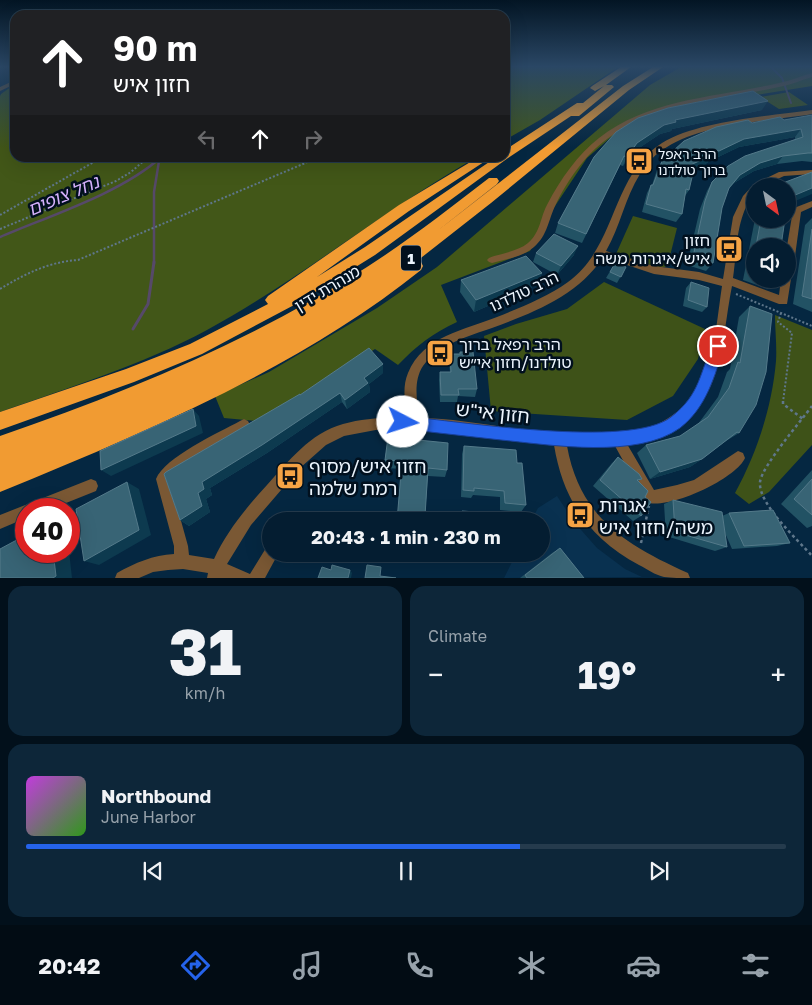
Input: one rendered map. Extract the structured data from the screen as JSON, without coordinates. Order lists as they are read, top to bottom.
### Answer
{
  "streets": {
    "highway": ["1", "מנהרת ידין"],
    "street": ["הרב טולדנו", "חזון אי\"ש"]
  },
  "crossings": [
    ["הרב טולדנו", "חזון אי\"ש"]
  ],
  "water": ["נחל צופים"],
  "places": {
    "bus stop": [
      "הרב ראפל ברוך טולדנו",
      "חזון איש/איגרות משה",
      "הרב רפאל ברוך טולדנו/חזון אי״ש",
      "חזון איש/מסוף רמת שלמה",
      "אגרות משה/חזון איש"
    ]
  },
  "north": "bottom right",
  "page": {
    "turn": ["90 m", "חזון איש"],
    "limit": "40",
    "trip": "20:43 · 1 min · 230 m",
    "tile": [
      ["31", "km/h"],
      "Climate"
    ],
    "heat": ["−", "19°", "+"],
    "song": ["Northbound", "June Harbor"],
    "tabs": "20:42"
  }
}
